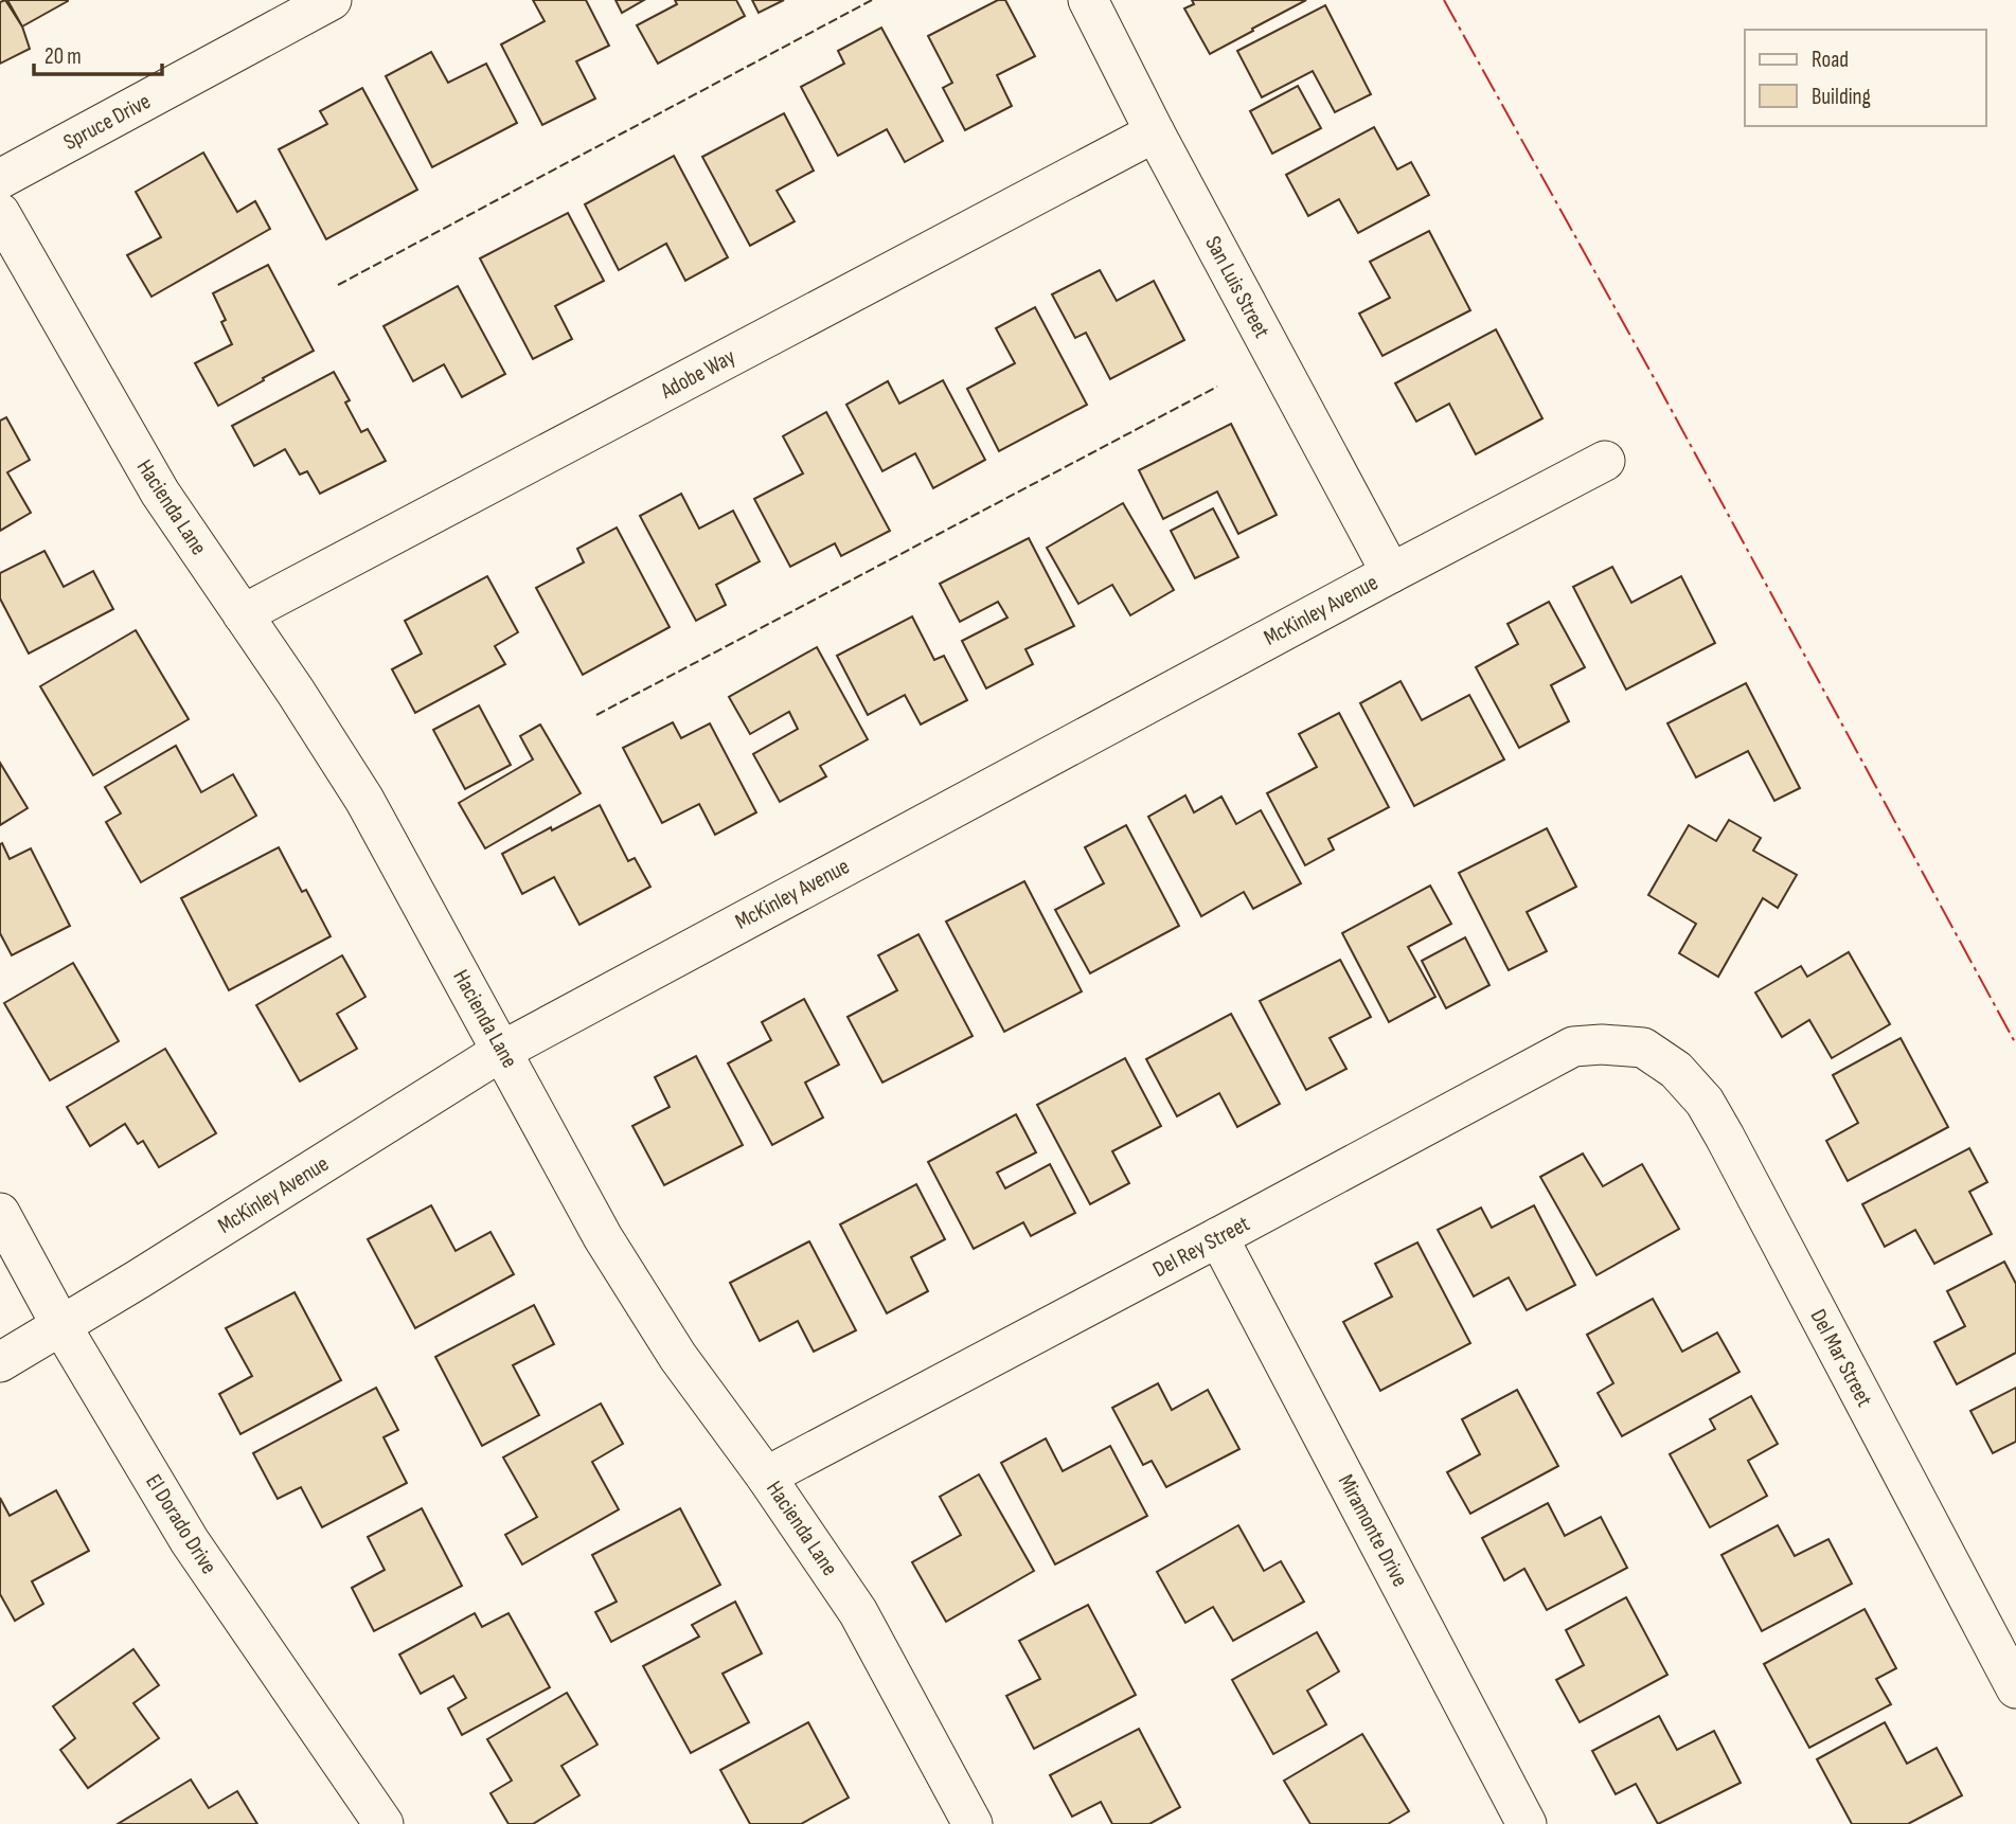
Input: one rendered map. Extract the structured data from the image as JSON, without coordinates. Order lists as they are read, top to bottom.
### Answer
{
  "streets": {
    "street": [
      "Spruce Drive",
      "San Luis Street",
      "Adobe Way",
      "Hacienda Lane",
      "McKinley Avenue",
      "Del Rey Street",
      "Del Mar Street",
      "El Dorado Drive",
      "Miramonte Drive"
    ]
  },
  "crossings": [
    ["San Luis Street", "Adobe Way"],
    ["San Luis Street", "McKinley Avenue"],
    ["Adobe Way", "Hacienda Lane"],
    ["Hacienda Lane", "McKinley Avenue"],
    ["Hacienda Lane", "Del Rey Street"],
    ["McKinley Avenue", "El Dorado Drive"],
    ["Del Rey Street", "Del Mar Street"],
    ["Del Rey Street", "Miramonte Drive"]
  ],
  "legend": ["Road", "Building"],
  "scale_bar": "20 m"
}
